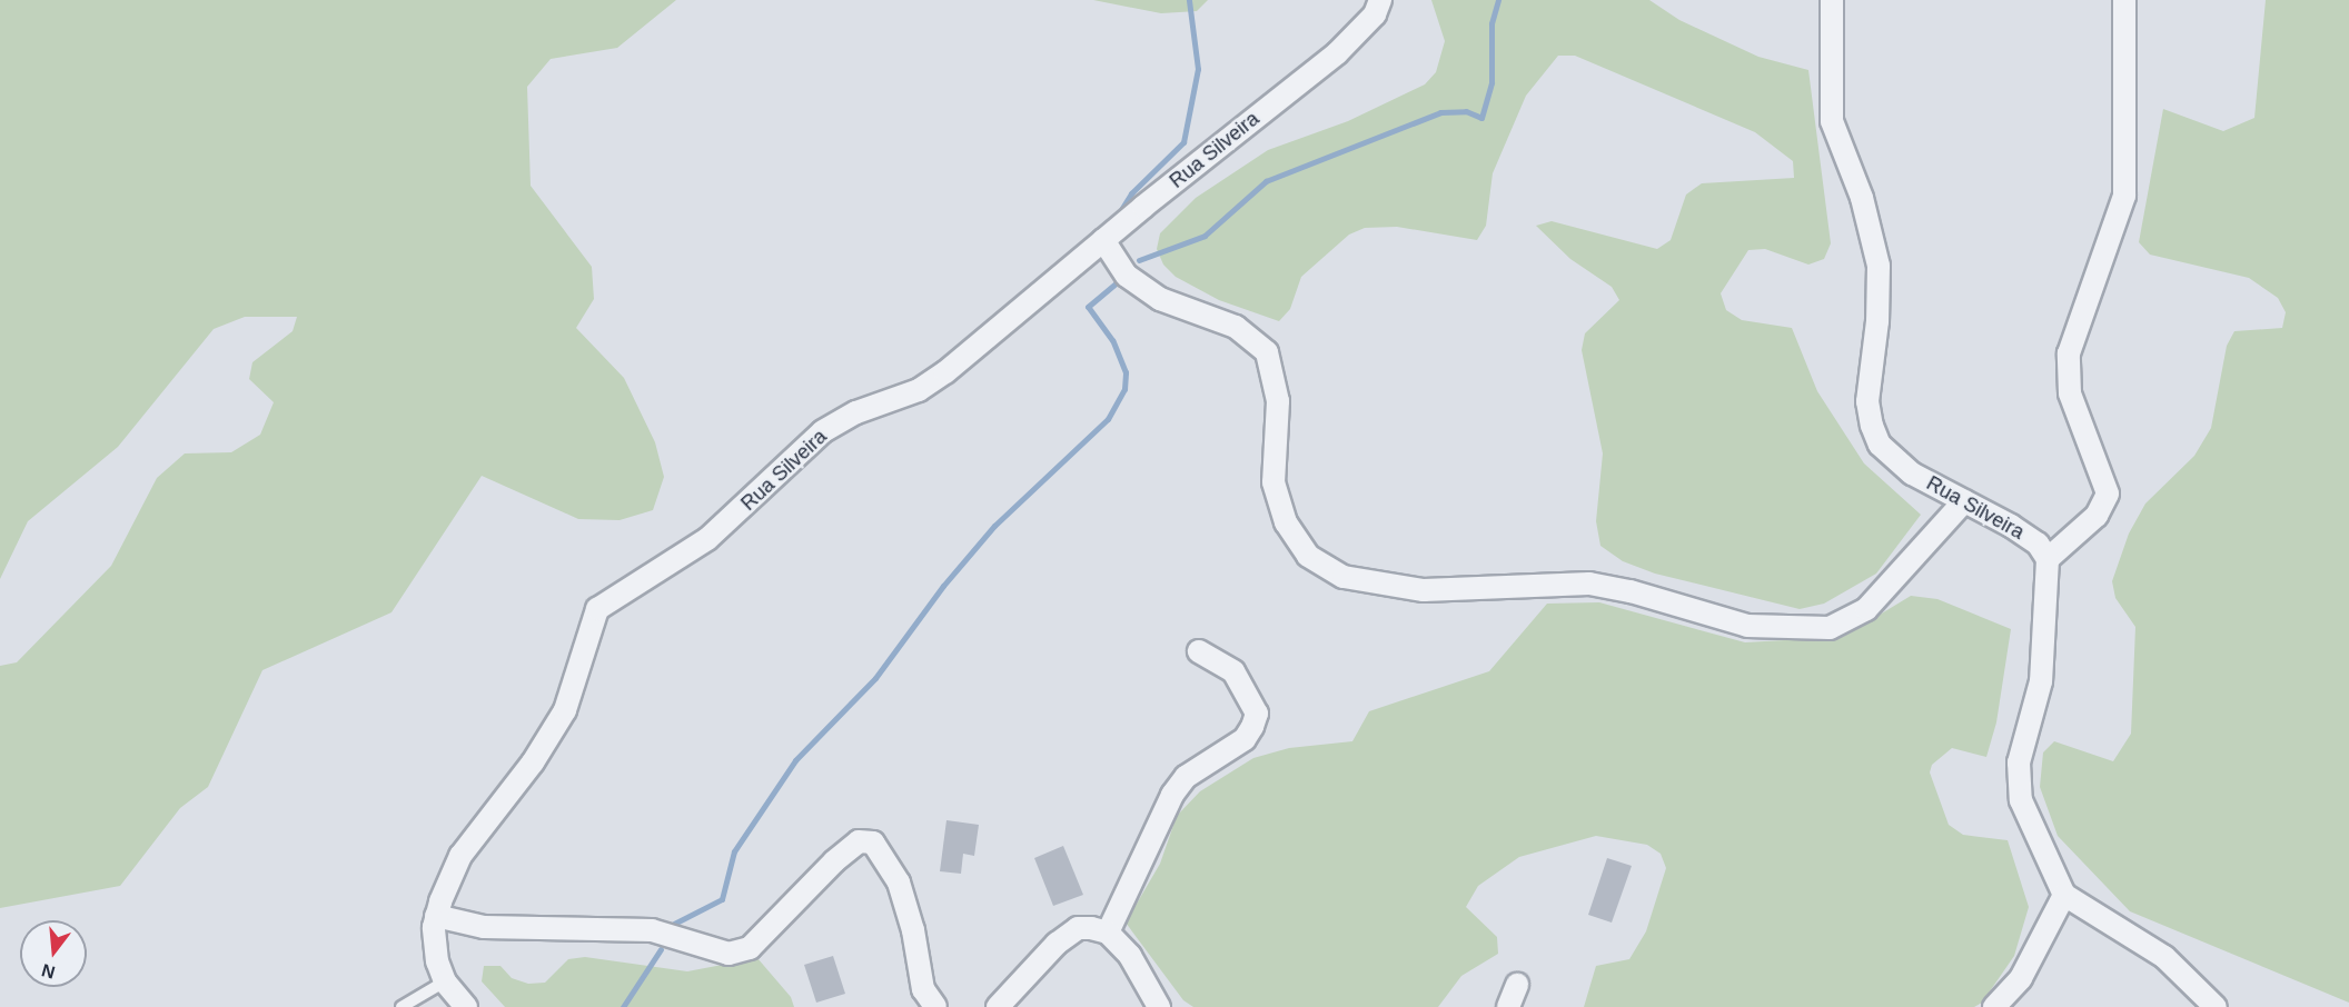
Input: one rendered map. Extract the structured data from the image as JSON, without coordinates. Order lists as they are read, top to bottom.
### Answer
{
  "streets": {
    "street": ["Rua Silveira"]
  },
  "north": "bottom"
}
